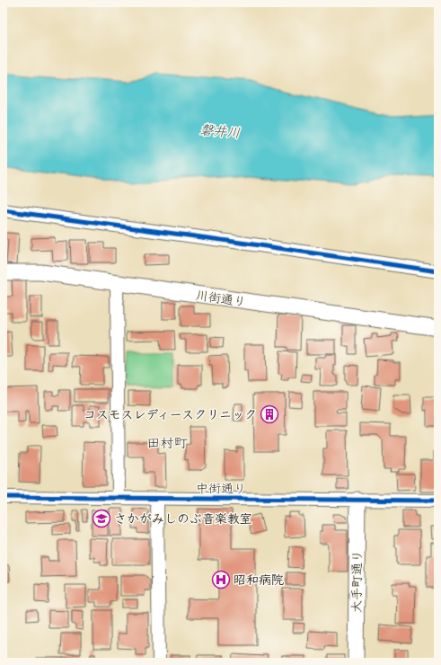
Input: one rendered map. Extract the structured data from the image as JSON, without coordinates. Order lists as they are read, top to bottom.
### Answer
{
  "streets": {
    "street": ["川街通り", "中街通り", "大手町通り"]
  },
  "crossings": [
    ["中街通り", "大手町通り"]
  ],
  "districts": ["田村町"],
  "water": ["磐井川"],
  "places": {
    "building": ["コスモスレディースクリニック"],
    "school or university": ["さかがみしのぶ音楽教室"],
    "hospital": ["昭和病院"]
  }
}
